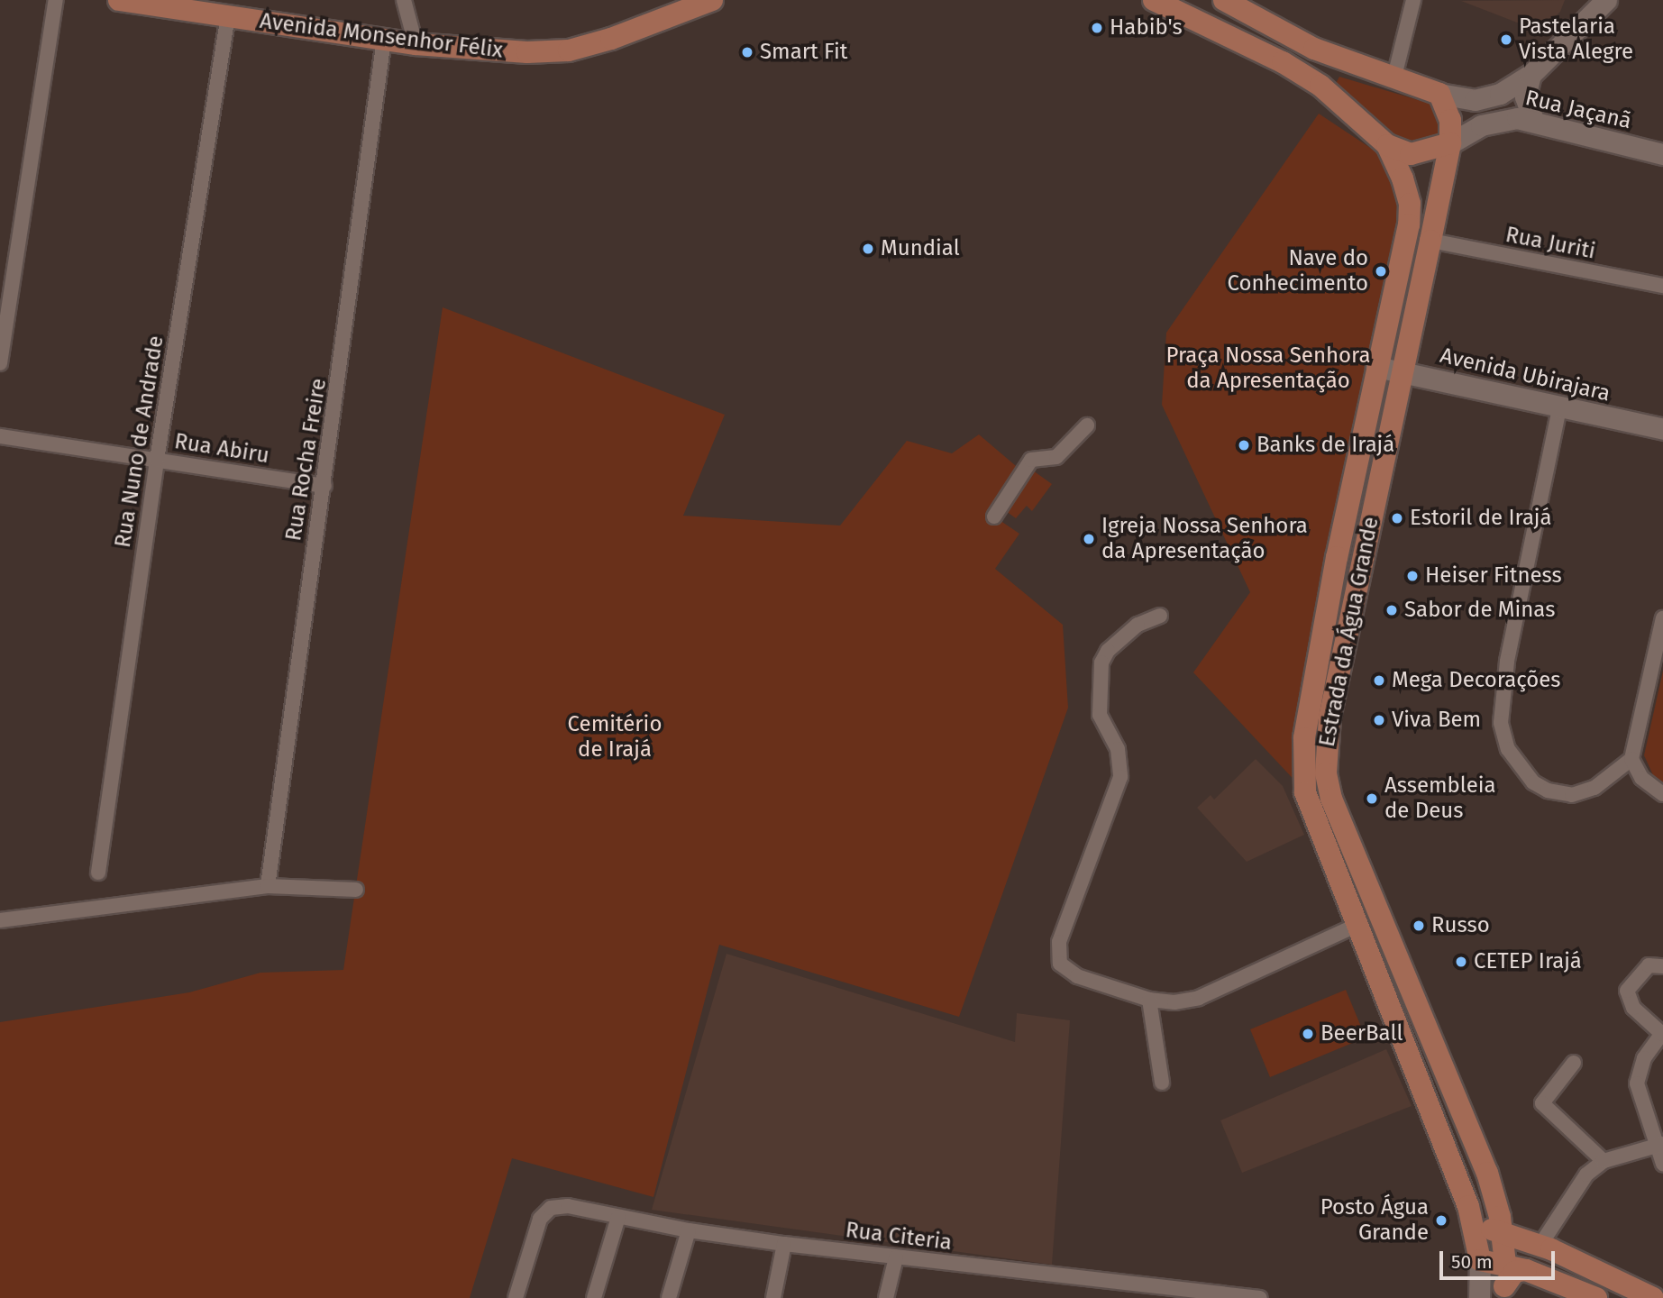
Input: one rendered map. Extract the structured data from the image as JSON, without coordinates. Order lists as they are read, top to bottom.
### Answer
{
  "streets": {
    "main road": ["Avenida Monsenhor Félix", "Estrada da Água Grande"],
    "street": [
      "Rua Jaçanã",
      "Rua Juriti",
      "Avenida Ubirajara",
      "Rua Nuno de Andrade",
      "Rua Abiru",
      "Rua Rocha Freire",
      "Rua Citeria"
    ]
  },
  "crossings": [
    ["Avenida Monsenhor Félix", "Rua Nuno de Andrade"],
    ["Avenida Monsenhor Félix", "Rua Rocha Freire"],
    ["Rua Jaçanã", "Estrada da Água Grande"],
    ["Rua Juriti", "Estrada da Água Grande"],
    ["Avenida Ubirajara", "Estrada da Água Grande"],
    ["Rua Nuno de Andrade", "Rua Abiru"],
    ["Rua Abiru", "Rua Rocha Freire"]
  ],
  "parks": ["Praça Nossa Senhora da Apresentação", "Cemitério de Irajá"],
  "places": [
    "Habib's",
    "Pastelaria Vista Alegre",
    "Smart Fit",
    "Mundial",
    "Nave do Conhecimento",
    "Banks de Irajá",
    "Estoril de Irajá",
    "Igreja Nossa Senhora da Apresentação",
    "Heiser Fitness",
    "Sabor de Minas",
    "Mega Decorações",
    "Viva Bem",
    "Assembleia de Deus",
    "Russo",
    "CETEP Irajá",
    "BeerBall",
    "Posto Água Grande"
  ],
  "scale_bar": "50 m"
}
